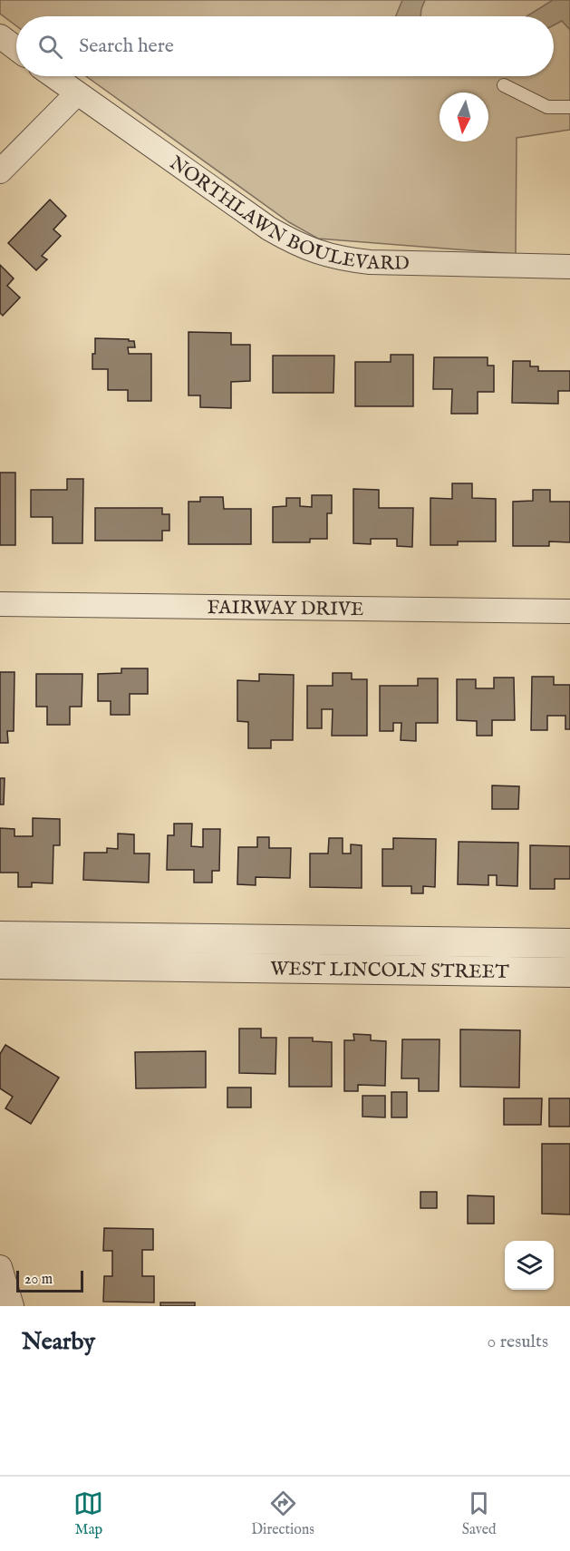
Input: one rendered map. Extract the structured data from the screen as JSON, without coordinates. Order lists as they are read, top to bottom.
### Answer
{
  "streets": {
    "street": ["NORTHLAWN BOULEVARD", "FAIRWAY DRIVE", "WEST LINCOLN STREET"]
  },
  "scale_bar": "20 m",
  "north": "bottom",
  "page": {
    "search": "Search here",
    "scale": "20 m",
    "heading": ["Nearby", "0 results"],
    "nav": ["Map", "Directions", "Saved"]
  }
}
